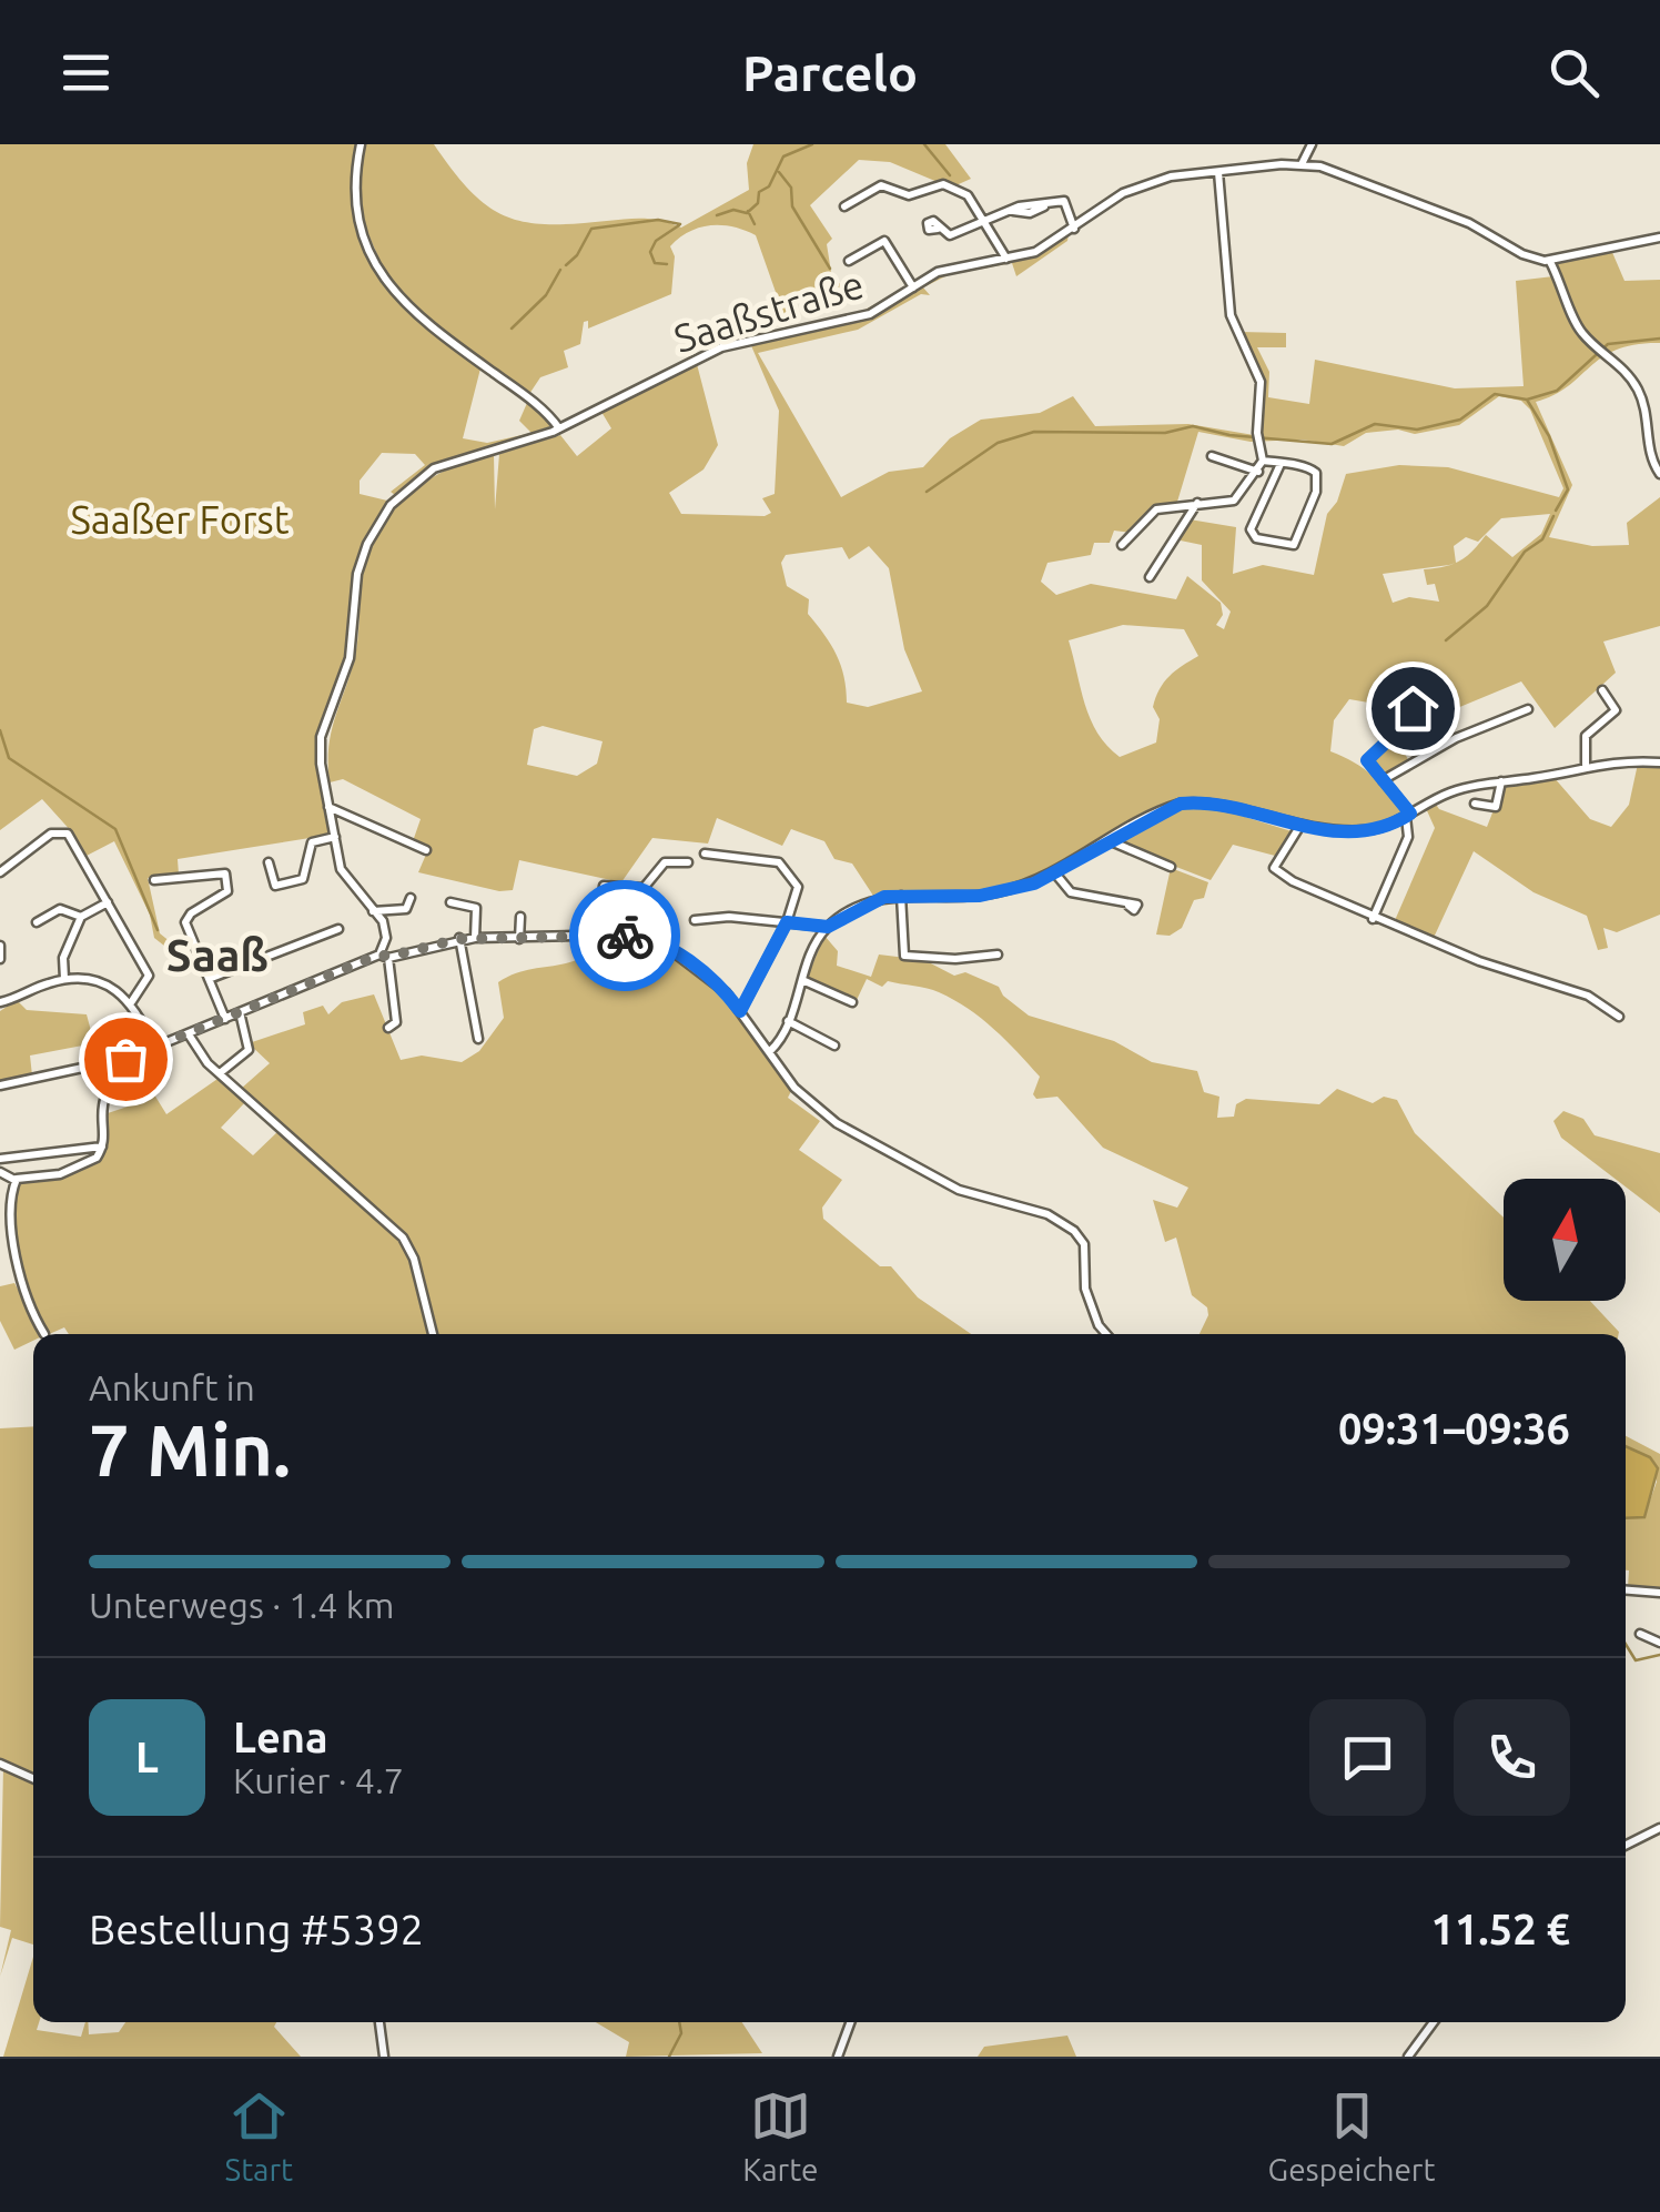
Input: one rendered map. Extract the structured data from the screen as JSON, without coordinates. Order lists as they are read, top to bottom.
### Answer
{
  "streets": {
    "street": ["Saaßstraße"]
  },
  "districts": ["Saaß"],
  "parks": ["Saaßer Forst"],
  "north": "top",
  "page": {
    "header": "Parcelo",
    "heading": ["7 Min.", "Ankunft in", "09:31–09:36"],
    "panel": [
      "Lena",
      "Kurier · 4.7",
      "Bestellung #5392",
      "11.52 €"
    ],
    "bar": "Unterwegs · 1.4 km",
    "round": "L",
    "tabs": ["Start", "Karte", "Gespeichert"]
  }
}
